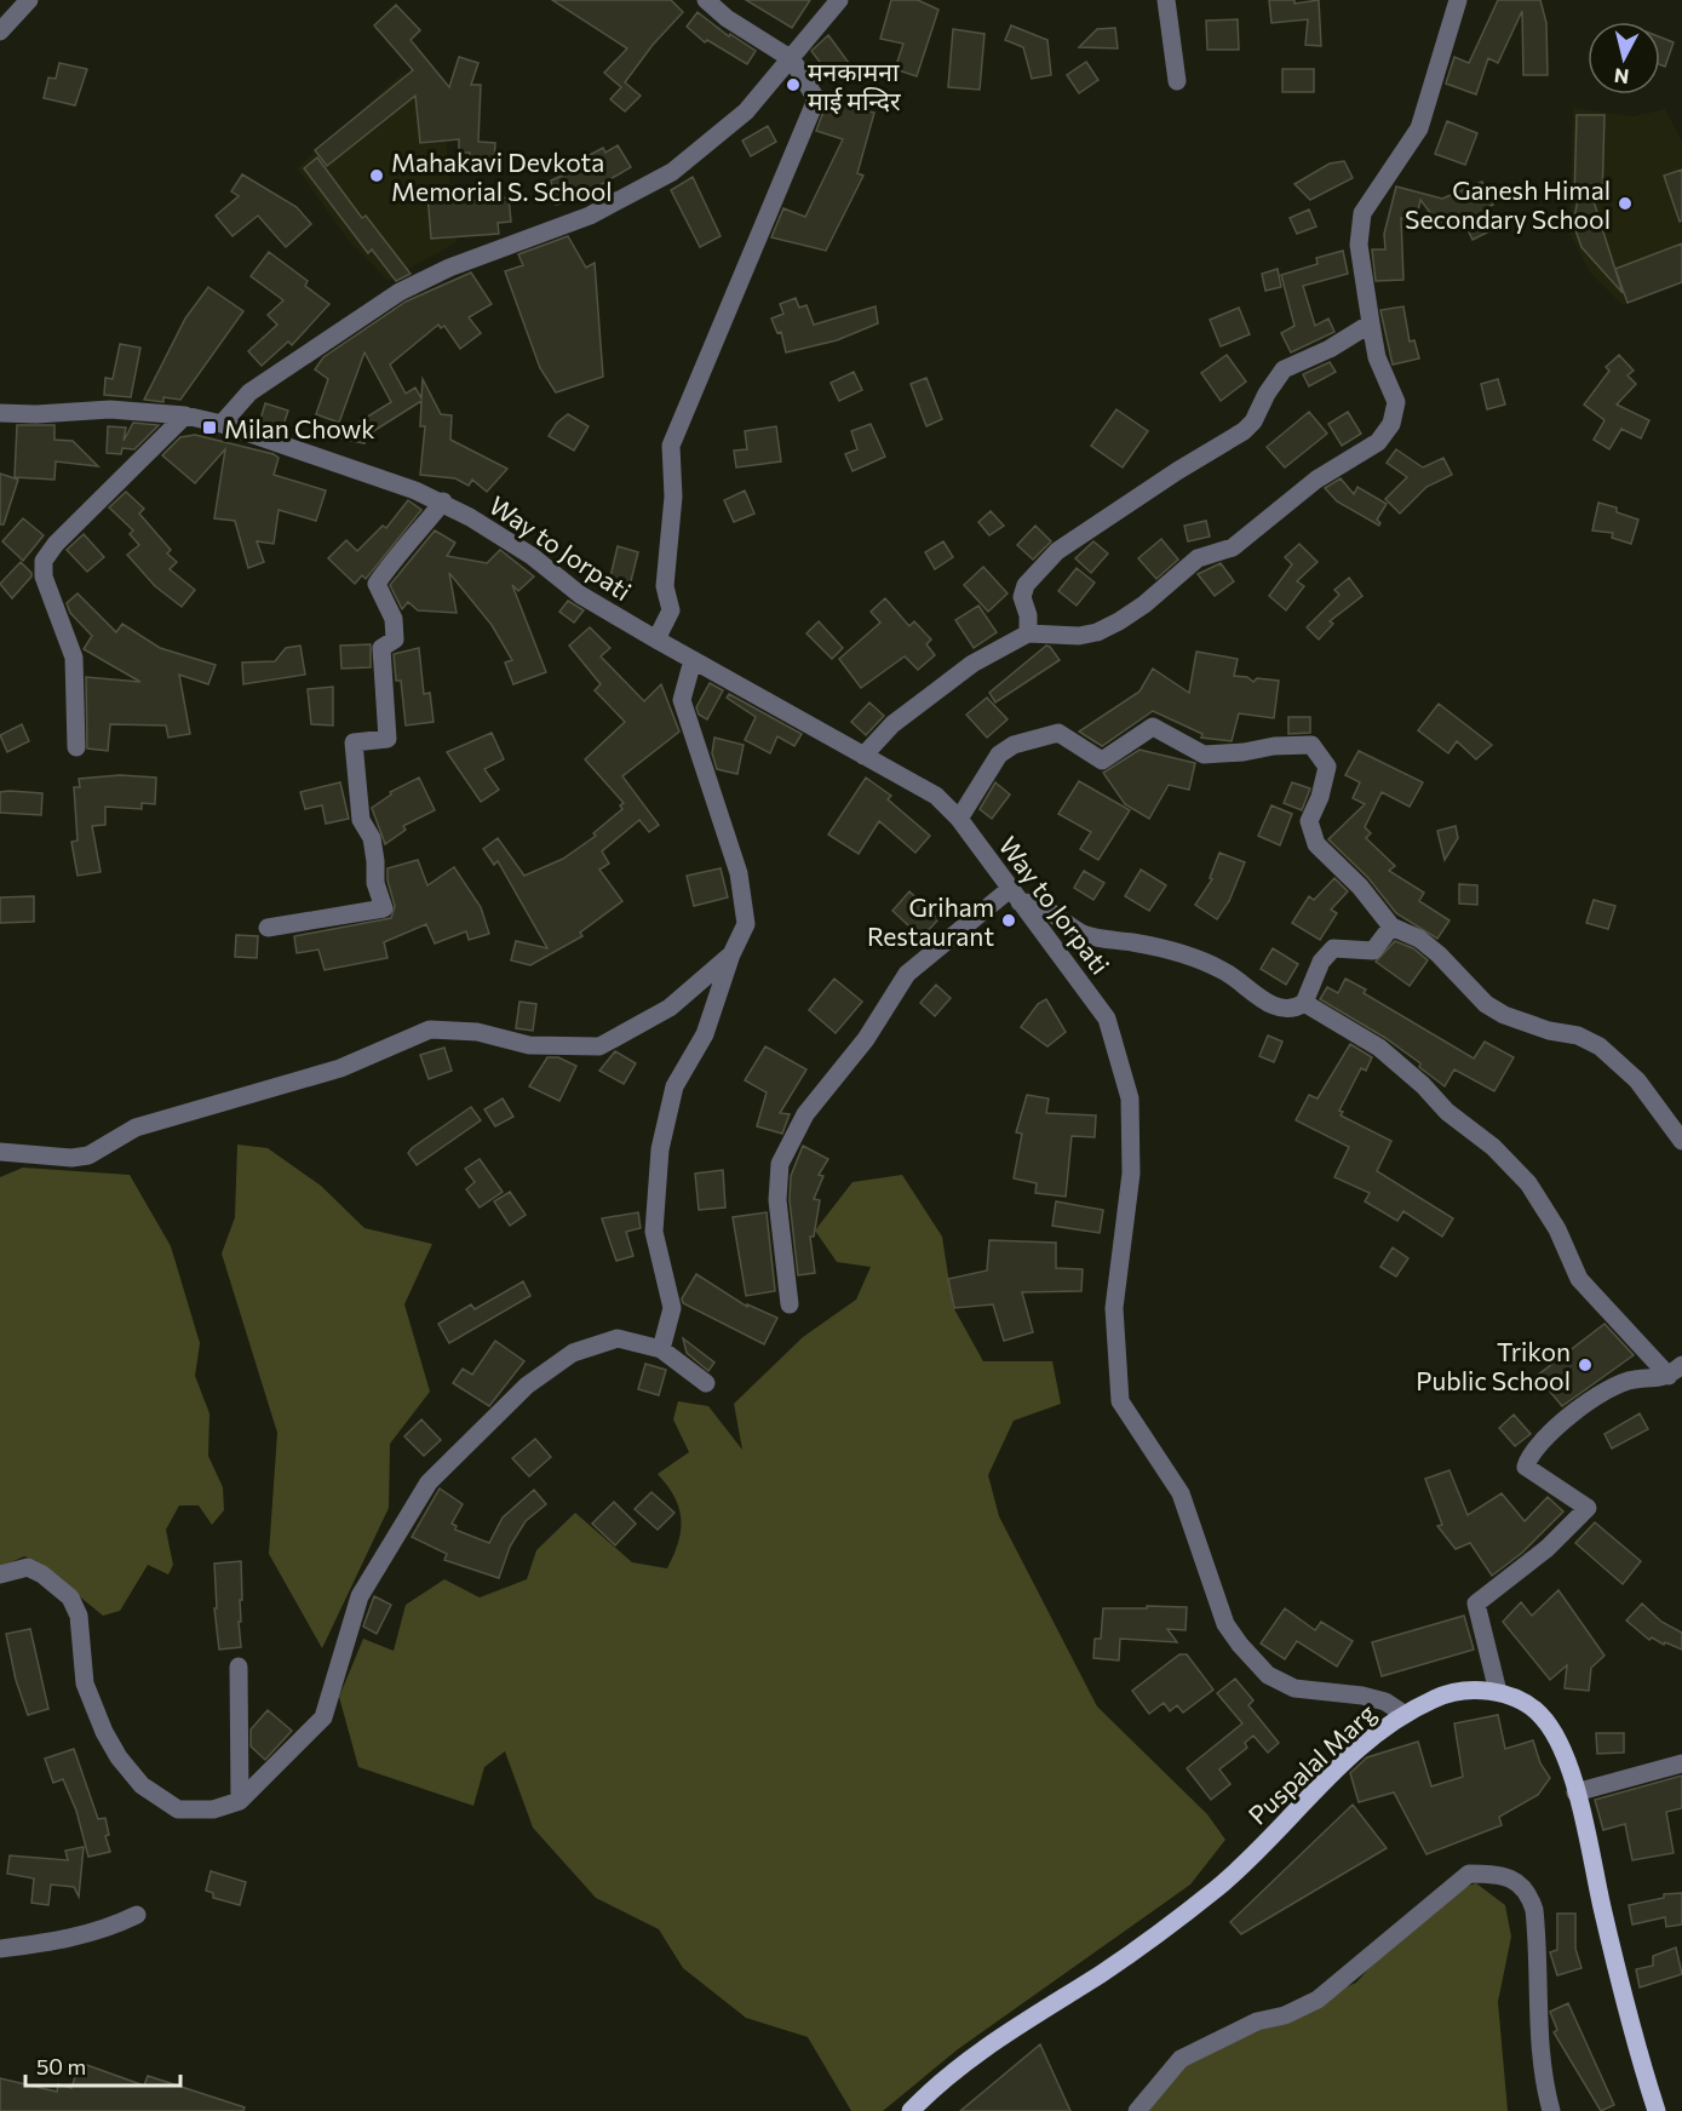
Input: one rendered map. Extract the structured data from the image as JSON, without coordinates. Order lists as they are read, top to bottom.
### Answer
{
  "streets": {
    "main road": ["Puspalal Marg"],
    "street": ["Way to Jorpati"]
  },
  "crossings": [
    ["Way to Jorpati", "Puspalal Marg"]
  ],
  "places": {
    "other": [
      "मनकामना माई मन्दिर",
      "Mahakavi Devkota Memorial S. School",
      "Ganesh Himal Secondary School",
      "Griham Restaurant",
      "Trikon Public School"
    ],
    "transit": ["Milan Chowk"]
  },
  "scale_bar": "50 m",
  "north": "bottom"
}
